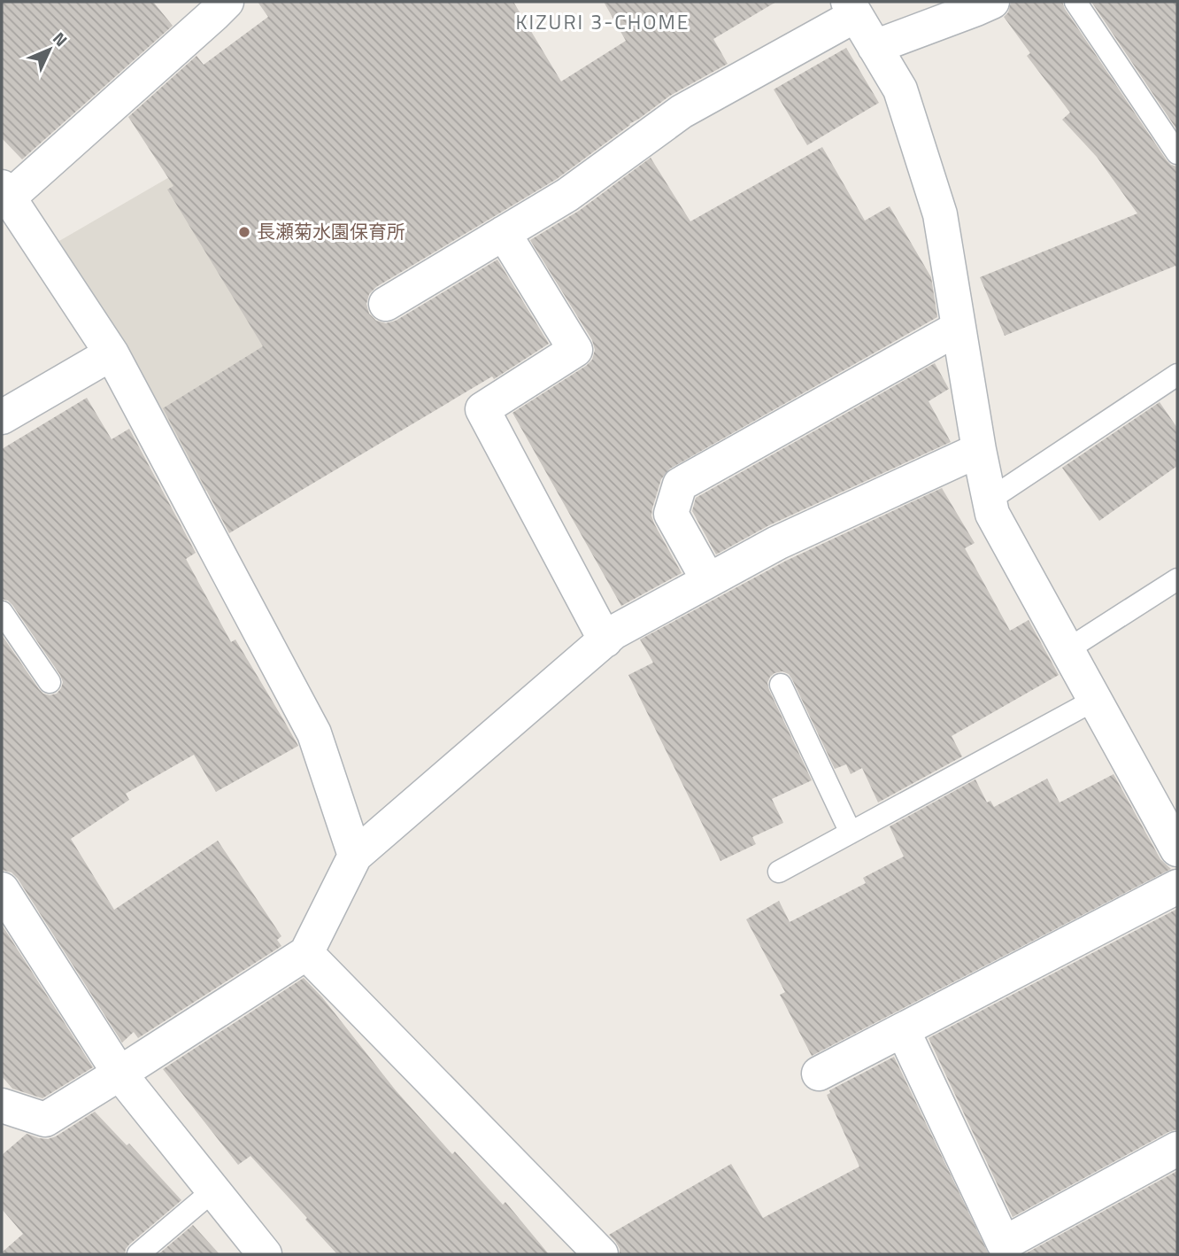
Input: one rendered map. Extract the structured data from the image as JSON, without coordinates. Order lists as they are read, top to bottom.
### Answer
{
  "districts": ["KIZURI 3-CHOME"],
  "places": ["長瀬菊水園保育所"],
  "north": "top right"
}
